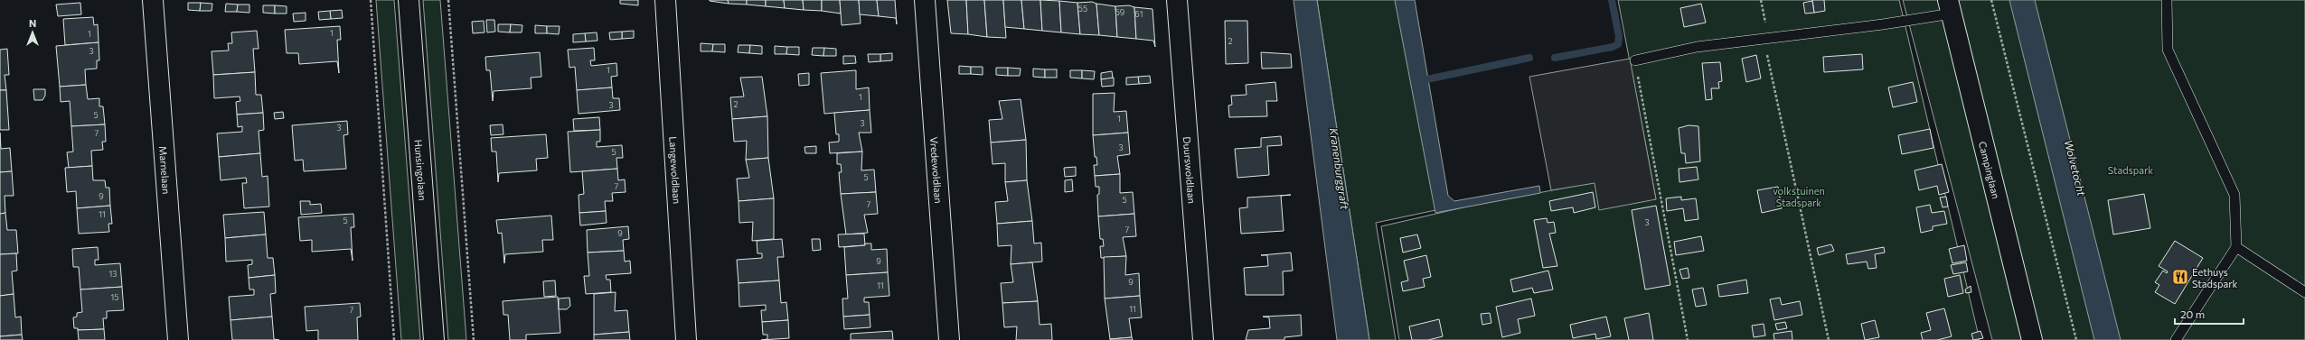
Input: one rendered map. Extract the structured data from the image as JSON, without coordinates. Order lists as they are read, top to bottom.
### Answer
{
  "streets": {
    "street": [
      "Marnelaan",
      "Hunsingolaan",
      "Vredewoldlaan",
      "Duurswoldlaan",
      "Campinglaan",
      "Langewoldlaan"
    ]
  },
  "water": ["Wolvetocht", "Kranenburggraft"],
  "parks": ["Stadspark", "volkstuinen Stadspark"],
  "places": {
    "restaurant": ["Eethuys Stadspark"]
  },
  "house_numbers": [
    "55",
    "59",
    "61",
    "1",
    "1",
    "2",
    "3",
    "1",
    "1",
    "2",
    "3",
    "5",
    "1",
    "3",
    "3",
    "7",
    "3",
    "5",
    "5",
    "7",
    "9",
    "5",
    "7",
    "11",
    "5",
    "3",
    "7",
    "9",
    "9",
    "13",
    "9",
    "11",
    "15",
    "11",
    "7"
  ],
  "scale_bar": "20 m",
  "north": "top"
}
